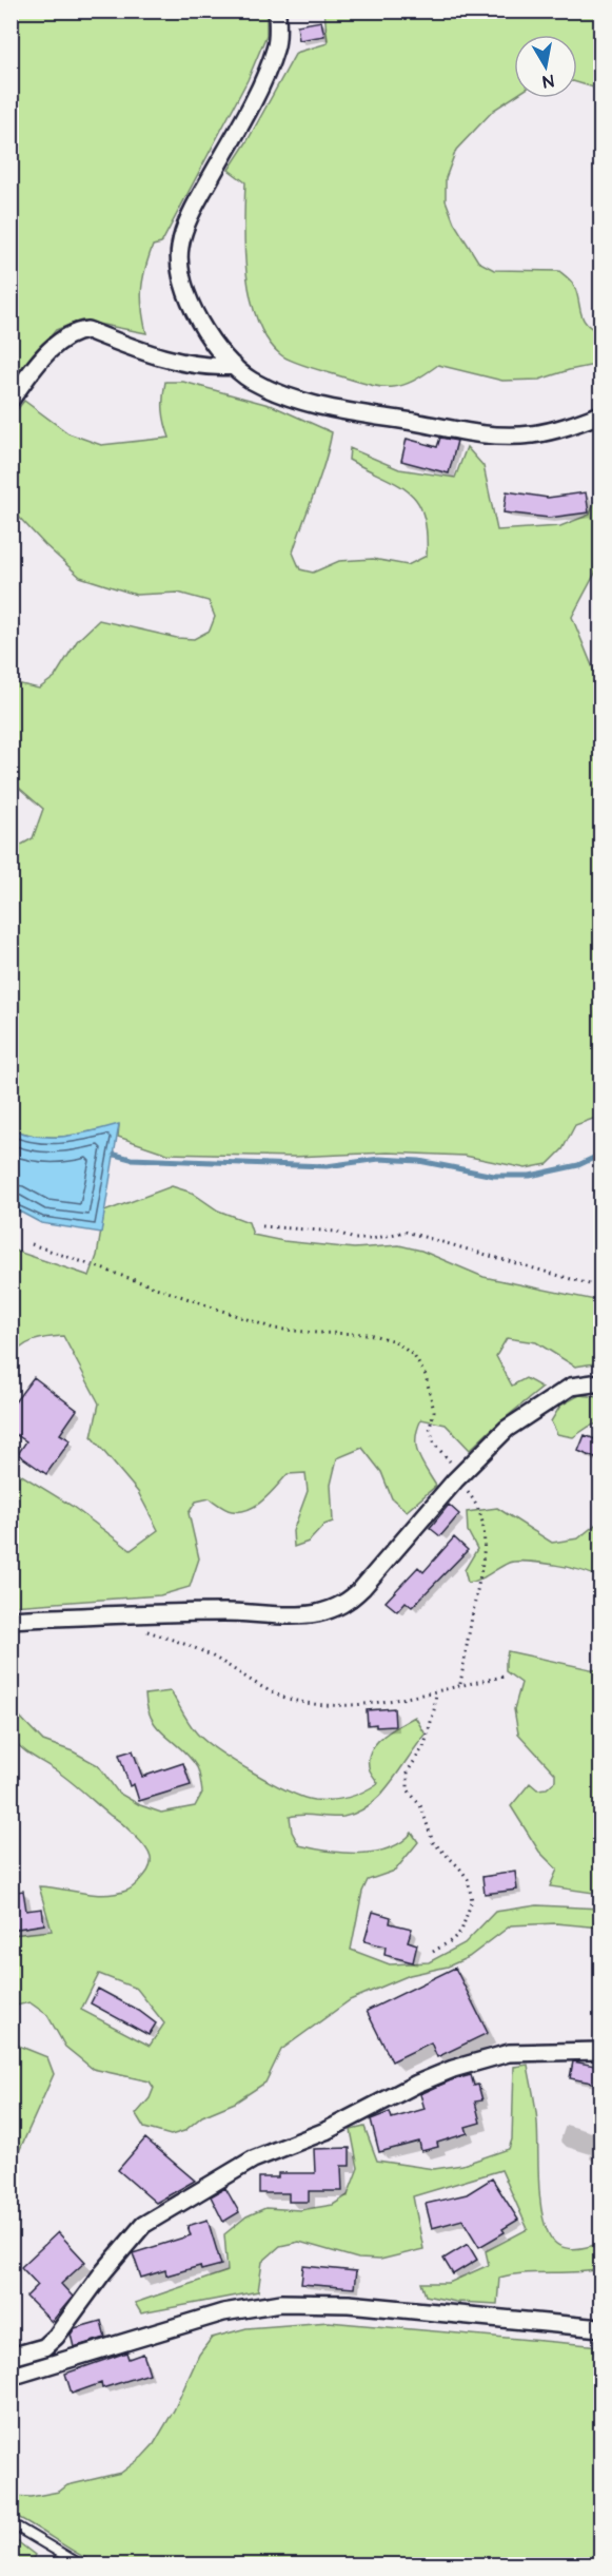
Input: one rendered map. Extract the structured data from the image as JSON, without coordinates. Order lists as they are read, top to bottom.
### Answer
{
  "north": "bottom"
}
